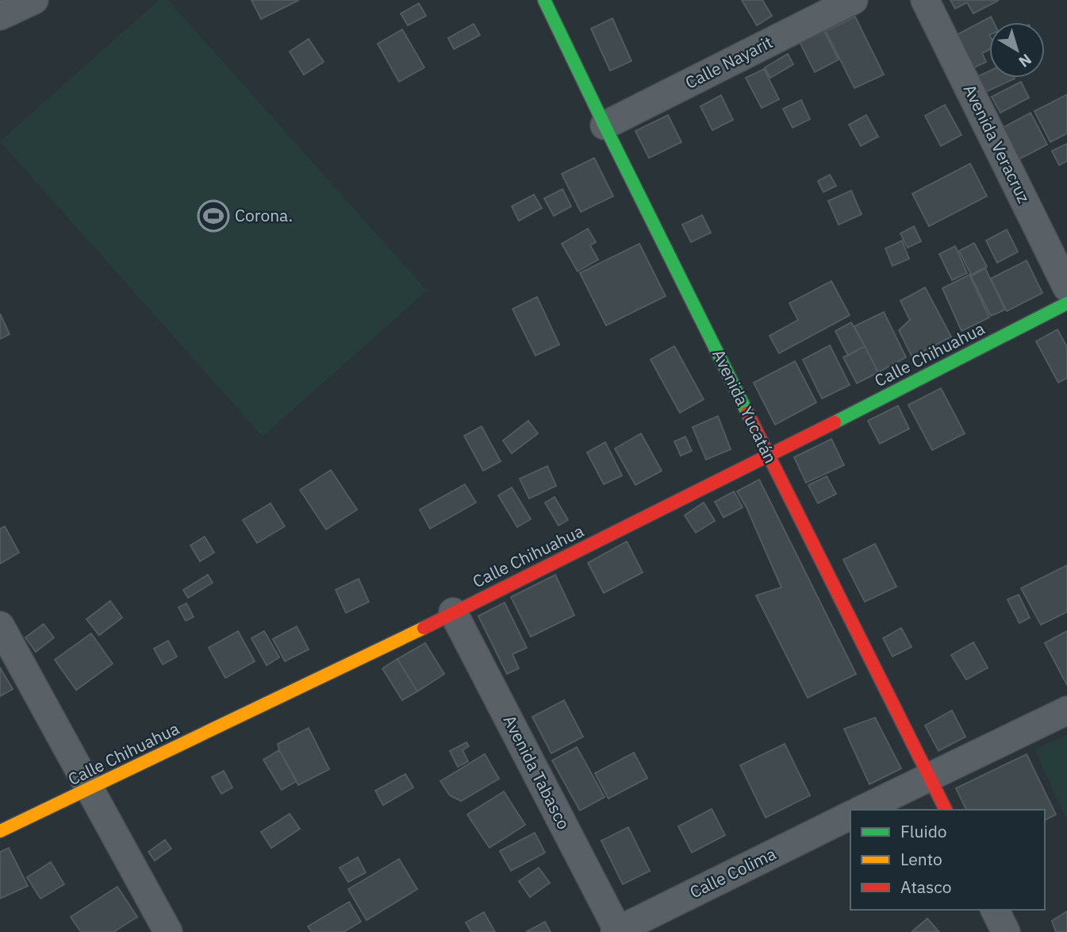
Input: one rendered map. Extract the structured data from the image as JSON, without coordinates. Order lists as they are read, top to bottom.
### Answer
{
  "streets": {
    "street": [
      "Calle Nayarit",
      "Avenida Veracruz",
      "Calle Chihuahua",
      "Avenida Yucatán",
      "Avenida Tabasco",
      "Calle Colima"
    ]
  },
  "crossings": [
    ["Calle Nayarit", "Avenida Yucatán"],
    ["Calle Chihuahua", "Avenida Yucatán"],
    ["Calle Chihuahua", "Avenida Tabasco"],
    ["Avenida Tabasco", "Calle Colima"]
  ],
  "places": {
    "sports": ["Corona."]
  },
  "legend": ["Fluido", "Lento", "Atasco"],
  "north": "bottom right"
}
